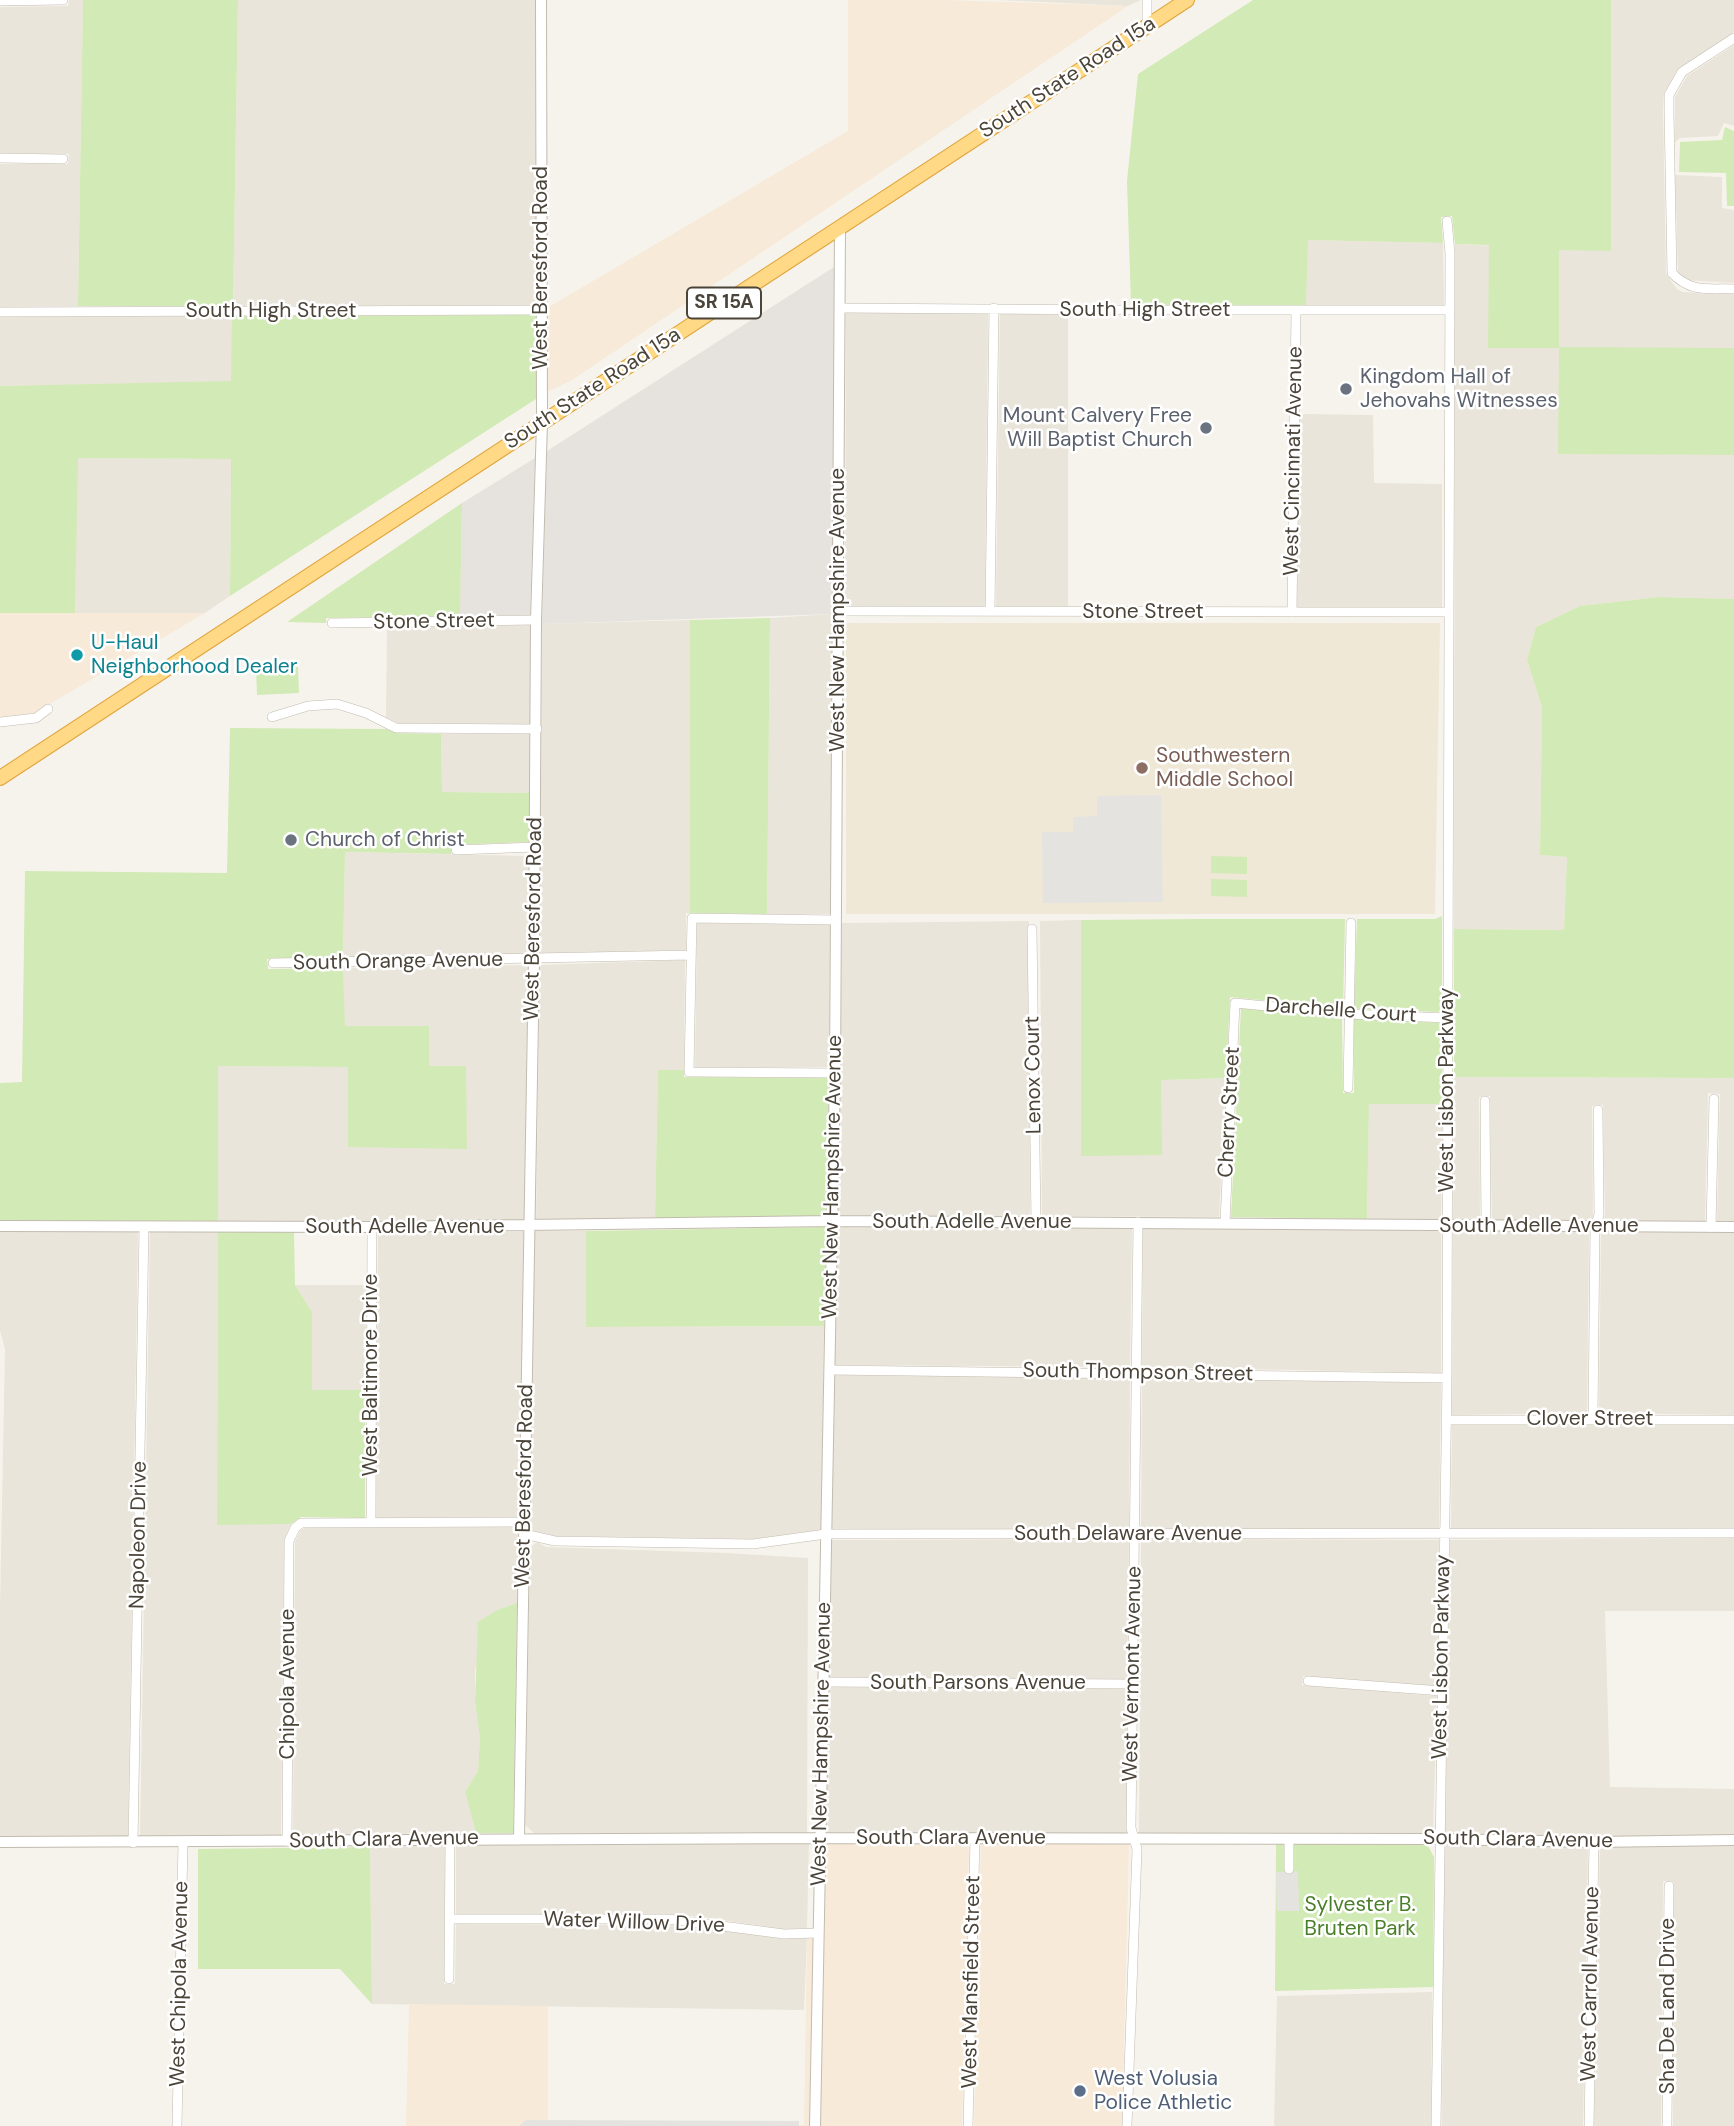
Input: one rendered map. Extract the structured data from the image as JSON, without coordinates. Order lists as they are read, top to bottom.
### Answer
{
  "streets": {
    "highway": ["South State Road 15a", "SR 15A"],
    "street": [
      "West Beresford Road",
      "South High Street",
      "West Cincinnati Avenue",
      "West New Hampshire Avenue",
      "Stone Street",
      "South Orange Avenue",
      "Darchelle Court",
      "Lenox Court",
      "West Lisbon Parkway",
      "Cherry Street",
      "South Adelle Avenue",
      "South Thompson Street",
      "West Baltimore Drive",
      "Clover Street",
      "South Delaware Avenue",
      "Napoleon Drive",
      "West Vermont Avenue",
      "South Parsons Avenue",
      "Chipola Avenue",
      "South Clara Avenue",
      "Water Willow Drive",
      "West Mansfield Street",
      "West Chipola Avenue",
      "West Carroll Avenue",
      "Sha De Land Drive"
    ]
  },
  "crossings": [
    ["South State Road 15a", "West Beresford Road"],
    ["South State Road 15a", "West New Hampshire Avenue"],
    ["West Beresford Road", "South High Street"],
    ["West Beresford Road", "Stone Street"],
    ["West Beresford Road", "South Orange Avenue"],
    ["West Beresford Road", "South Adelle Avenue"],
    ["West Beresford Road", "South Delaware Avenue"],
    ["West Beresford Road", "South Clara Avenue"],
    ["South High Street", "West Cincinnati Avenue"],
    ["South High Street", "West New Hampshire Avenue"],
    ["South High Street", "West Lisbon Parkway"],
    ["West Cincinnati Avenue", "Stone Street"],
    ["West New Hampshire Avenue", "Stone Street"],
    ["West New Hampshire Avenue", "South Adelle Avenue"],
    ["West New Hampshire Avenue", "South Thompson Street"],
    ["West New Hampshire Avenue", "South Delaware Avenue"],
    ["West New Hampshire Avenue", "South Parsons Avenue"],
    ["West New Hampshire Avenue", "South Clara Avenue"],
    ["West New Hampshire Avenue", "Water Willow Drive"],
    ["Stone Street", "West Lisbon Parkway"],
    ["Darchelle Court", "West Lisbon Parkway"],
    ["Darchelle Court", "Cherry Street"],
    ["Lenox Court", "South Adelle Avenue"],
    ["West Lisbon Parkway", "South Adelle Avenue"],
    ["West Lisbon Parkway", "South Thompson Street"],
    ["West Lisbon Parkway", "Clover Street"],
    ["West Lisbon Parkway", "South Delaware Avenue"],
    ["West Lisbon Parkway", "South Clara Avenue"],
    ["Cherry Street", "South Adelle Avenue"],
    ["South Adelle Avenue", "West Baltimore Drive"],
    ["South Adelle Avenue", "Napoleon Drive"],
    ["South Adelle Avenue", "West Vermont Avenue"],
    ["South Thompson Street", "West Vermont Avenue"],
    ["West Baltimore Drive", "Chipola Avenue"],
    ["South Delaware Avenue", "West Vermont Avenue"],
    ["Napoleon Drive", "South Clara Avenue"],
    ["West Vermont Avenue", "South Parsons Avenue"],
    ["West Vermont Avenue", "South Clara Avenue"],
    ["Chipola Avenue", "South Clara Avenue"],
    ["South Clara Avenue", "West Mansfield Street"],
    ["South Clara Avenue", "West Chipola Avenue"],
    ["South Clara Avenue", "West Carroll Avenue"]
  ],
  "parks": ["Sylvester B. Bruten Park"],
  "places": [
    "Kingdom Hall of Jehovahs Witnesses",
    "Mount Calvery Free Will Baptist Church",
    "U-Haul Neighborhood Dealer",
    "Southwestern Middle School",
    "Church of Christ",
    "West Volusia Police Athletic"
  ]
}
